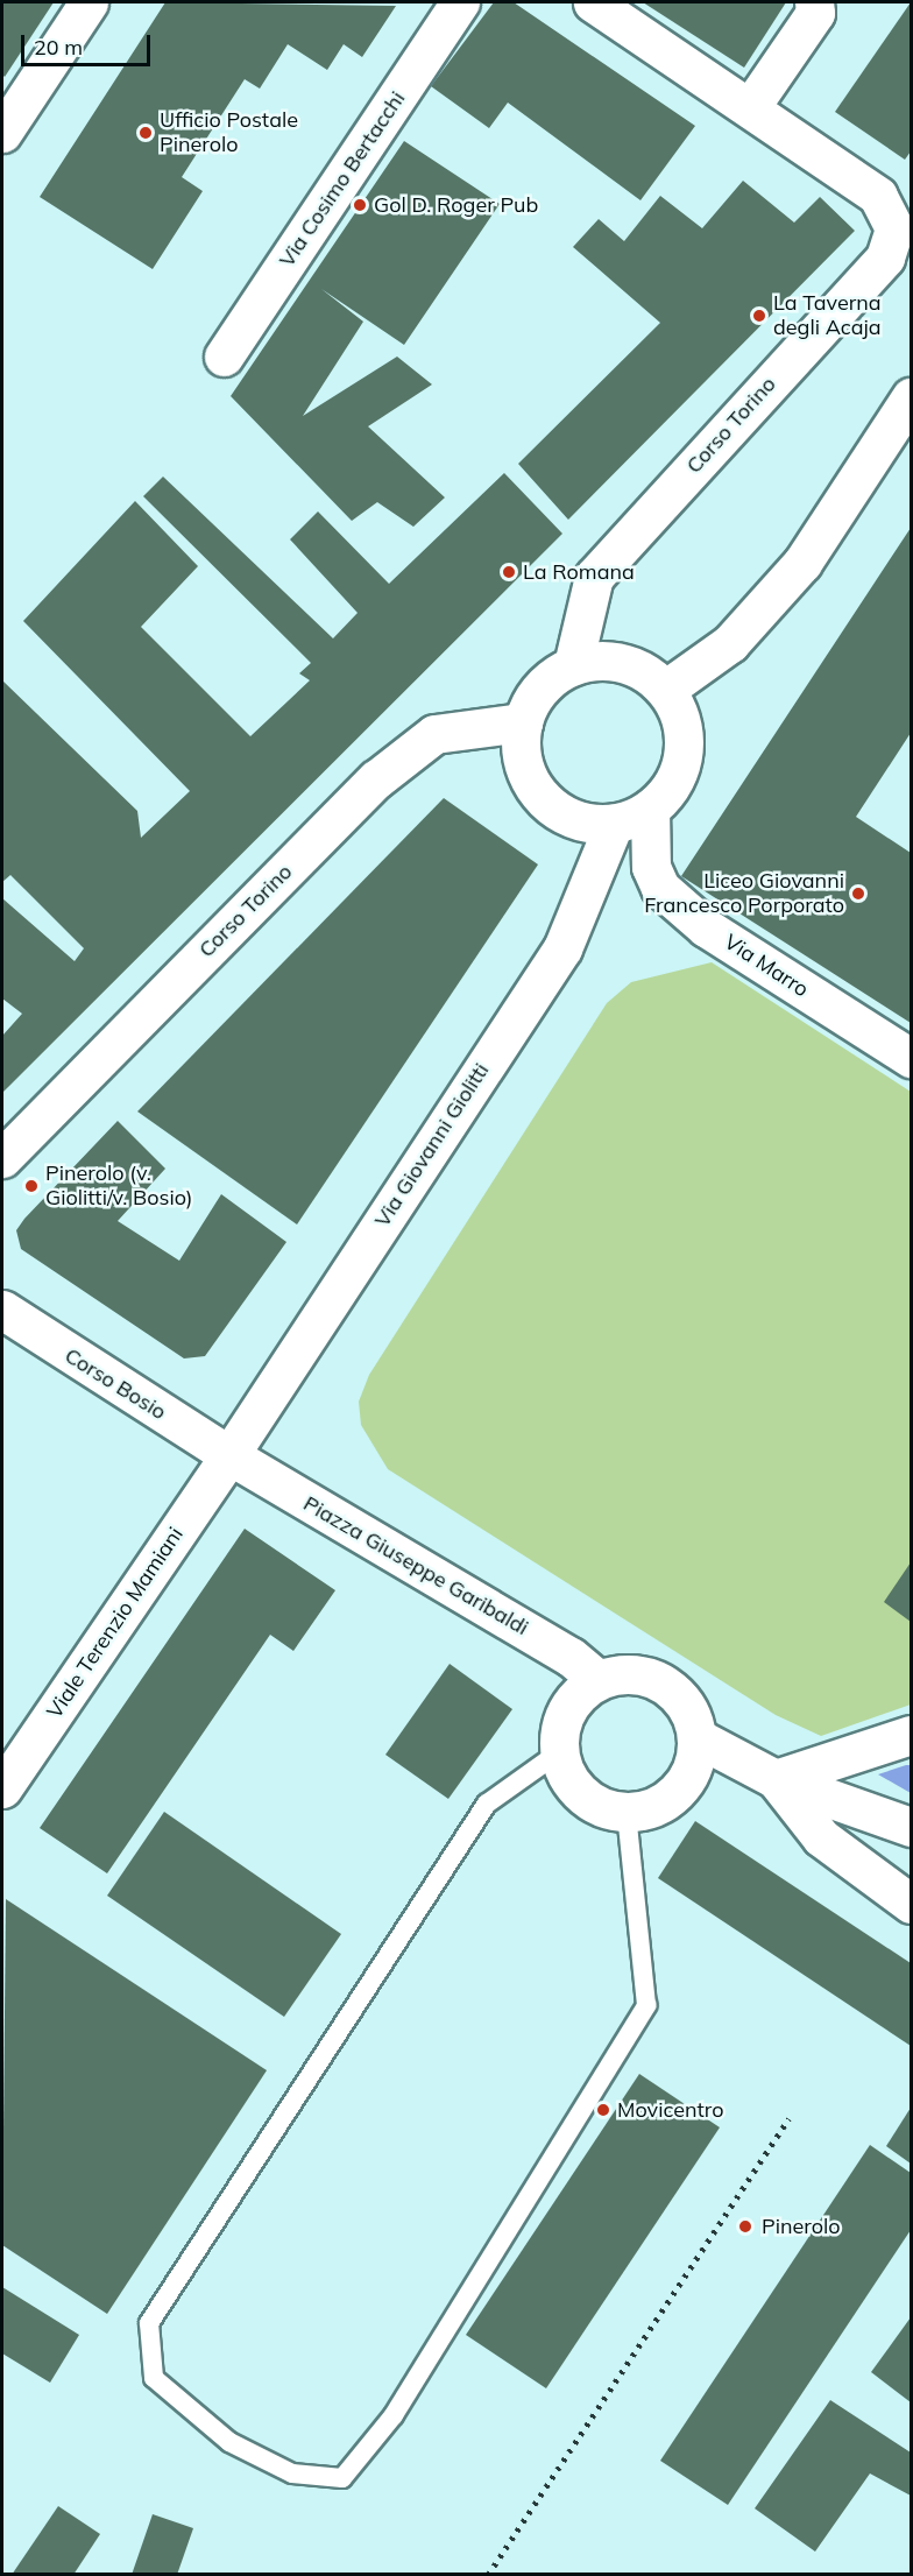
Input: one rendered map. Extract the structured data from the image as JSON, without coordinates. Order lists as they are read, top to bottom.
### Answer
{
  "streets": {
    "street": [
      "Via Cosimo Bertacchi",
      "Corso Torino",
      "Via Marro",
      "Via Giovanni Giolitti",
      "Corso Bosio",
      "Piazza Giuseppe Garibaldi",
      "Viale Terenzio Mamiani"
    ]
  },
  "crossings": [
    ["Corso Torino", "Via Marro"],
    ["Corso Torino", "Via Giovanni Giolitti"],
    ["Via Marro", "Via Giovanni Giolitti"],
    ["Via Giovanni Giolitti", "Corso Bosio"],
    ["Via Giovanni Giolitti", "Piazza Giuseppe Garibaldi"],
    ["Via Giovanni Giolitti", "Viale Terenzio Mamiani"],
    ["Corso Bosio", "Piazza Giuseppe Garibaldi"],
    ["Corso Bosio", "Viale Terenzio Mamiani"],
    ["Piazza Giuseppe Garibaldi", "Viale Terenzio Mamiani"]
  ],
  "places": [
    "Ufficio Postale Pinerolo",
    "Gol D. Roger Pub",
    "La Taverna degli Acaja",
    "La Romana",
    "Liceo Giovanni Francesco Porporato",
    "Pinerolo (v. Giolitti/v. Bosio)",
    "Movicentro",
    "Pinerolo"
  ],
  "scale_bar": "20 m"
}
